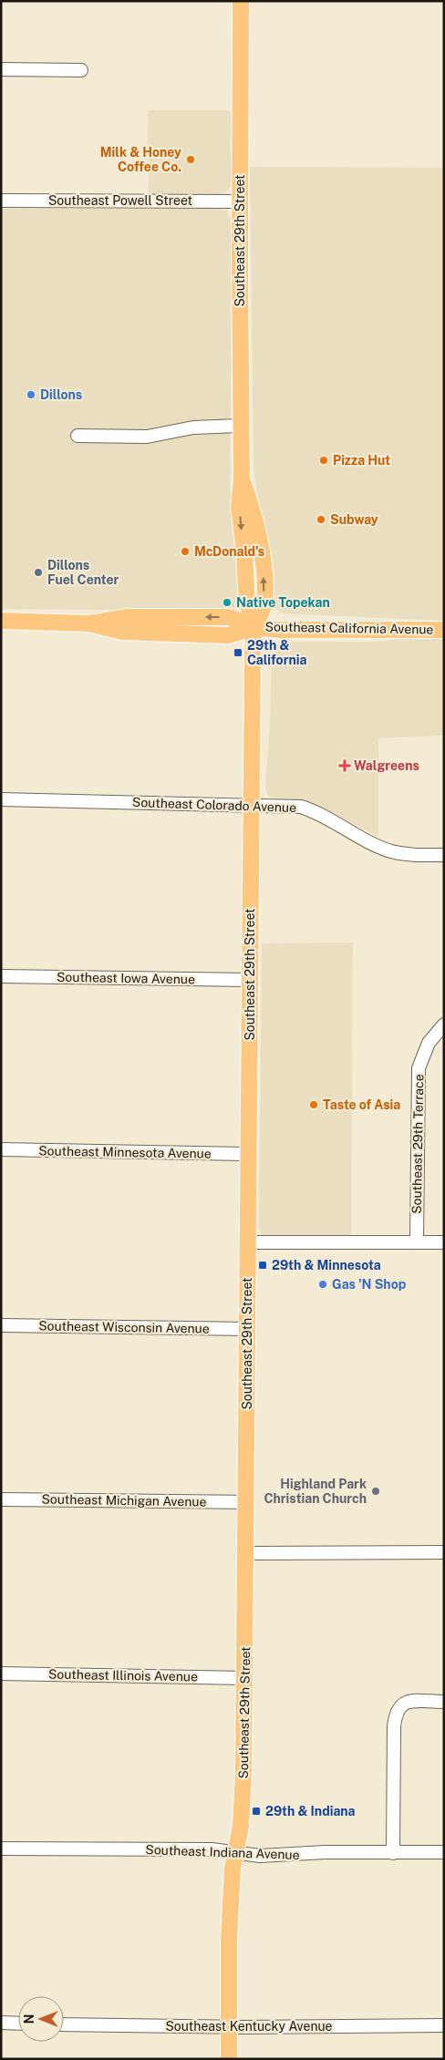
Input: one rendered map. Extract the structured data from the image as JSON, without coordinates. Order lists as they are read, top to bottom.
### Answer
{
  "streets": {
    "main road": ["Southeast 29th Street", "Southeast California Avenue"],
    "street": [
      "Southeast Powell Street",
      "Southeast Colorado Avenue",
      "Southeast Iowa Avenue",
      "Southeast 29th Terrace",
      "Southeast Minnesota Avenue",
      "Southeast Wisconsin Avenue",
      "Southeast Michigan Avenue",
      "Southeast Illinois Avenue",
      "Southeast Indiana Avenue",
      "Southeast Kentucky Avenue"
    ]
  },
  "crossings": [
    ["Southeast Powell Street", "Southeast 29th Street"],
    ["Southeast 29th Street", "Southeast California Avenue"],
    ["Southeast 29th Street", "Southeast Colorado Avenue"],
    ["Southeast 29th Street", "Southeast Iowa Avenue"],
    ["Southeast 29th Street", "Southeast Minnesota Avenue"],
    ["Southeast 29th Street", "Southeast Wisconsin Avenue"],
    ["Southeast 29th Street", "Southeast Michigan Avenue"],
    ["Southeast 29th Street", "Southeast Illinois Avenue"],
    ["Southeast 29th Street", "Southeast Indiana Avenue"],
    ["Southeast 29th Street", "Southeast Kentucky Avenue"]
  ],
  "places": {
    "other": [
      "Milk & Honey Coffee Co.",
      "Dillons",
      "Pizza Hut",
      "Subway",
      "McDonald's",
      "Dillons Fuel Center",
      "Native Topekan",
      "Taste of Asia",
      "Gas 'N Shop",
      "Highland Park Christian Church"
    ],
    "transit": ["29th & California", "29th & Minnesota", "29th & Indiana"],
    "health": ["Walgreens"]
  },
  "north": "left"
}
